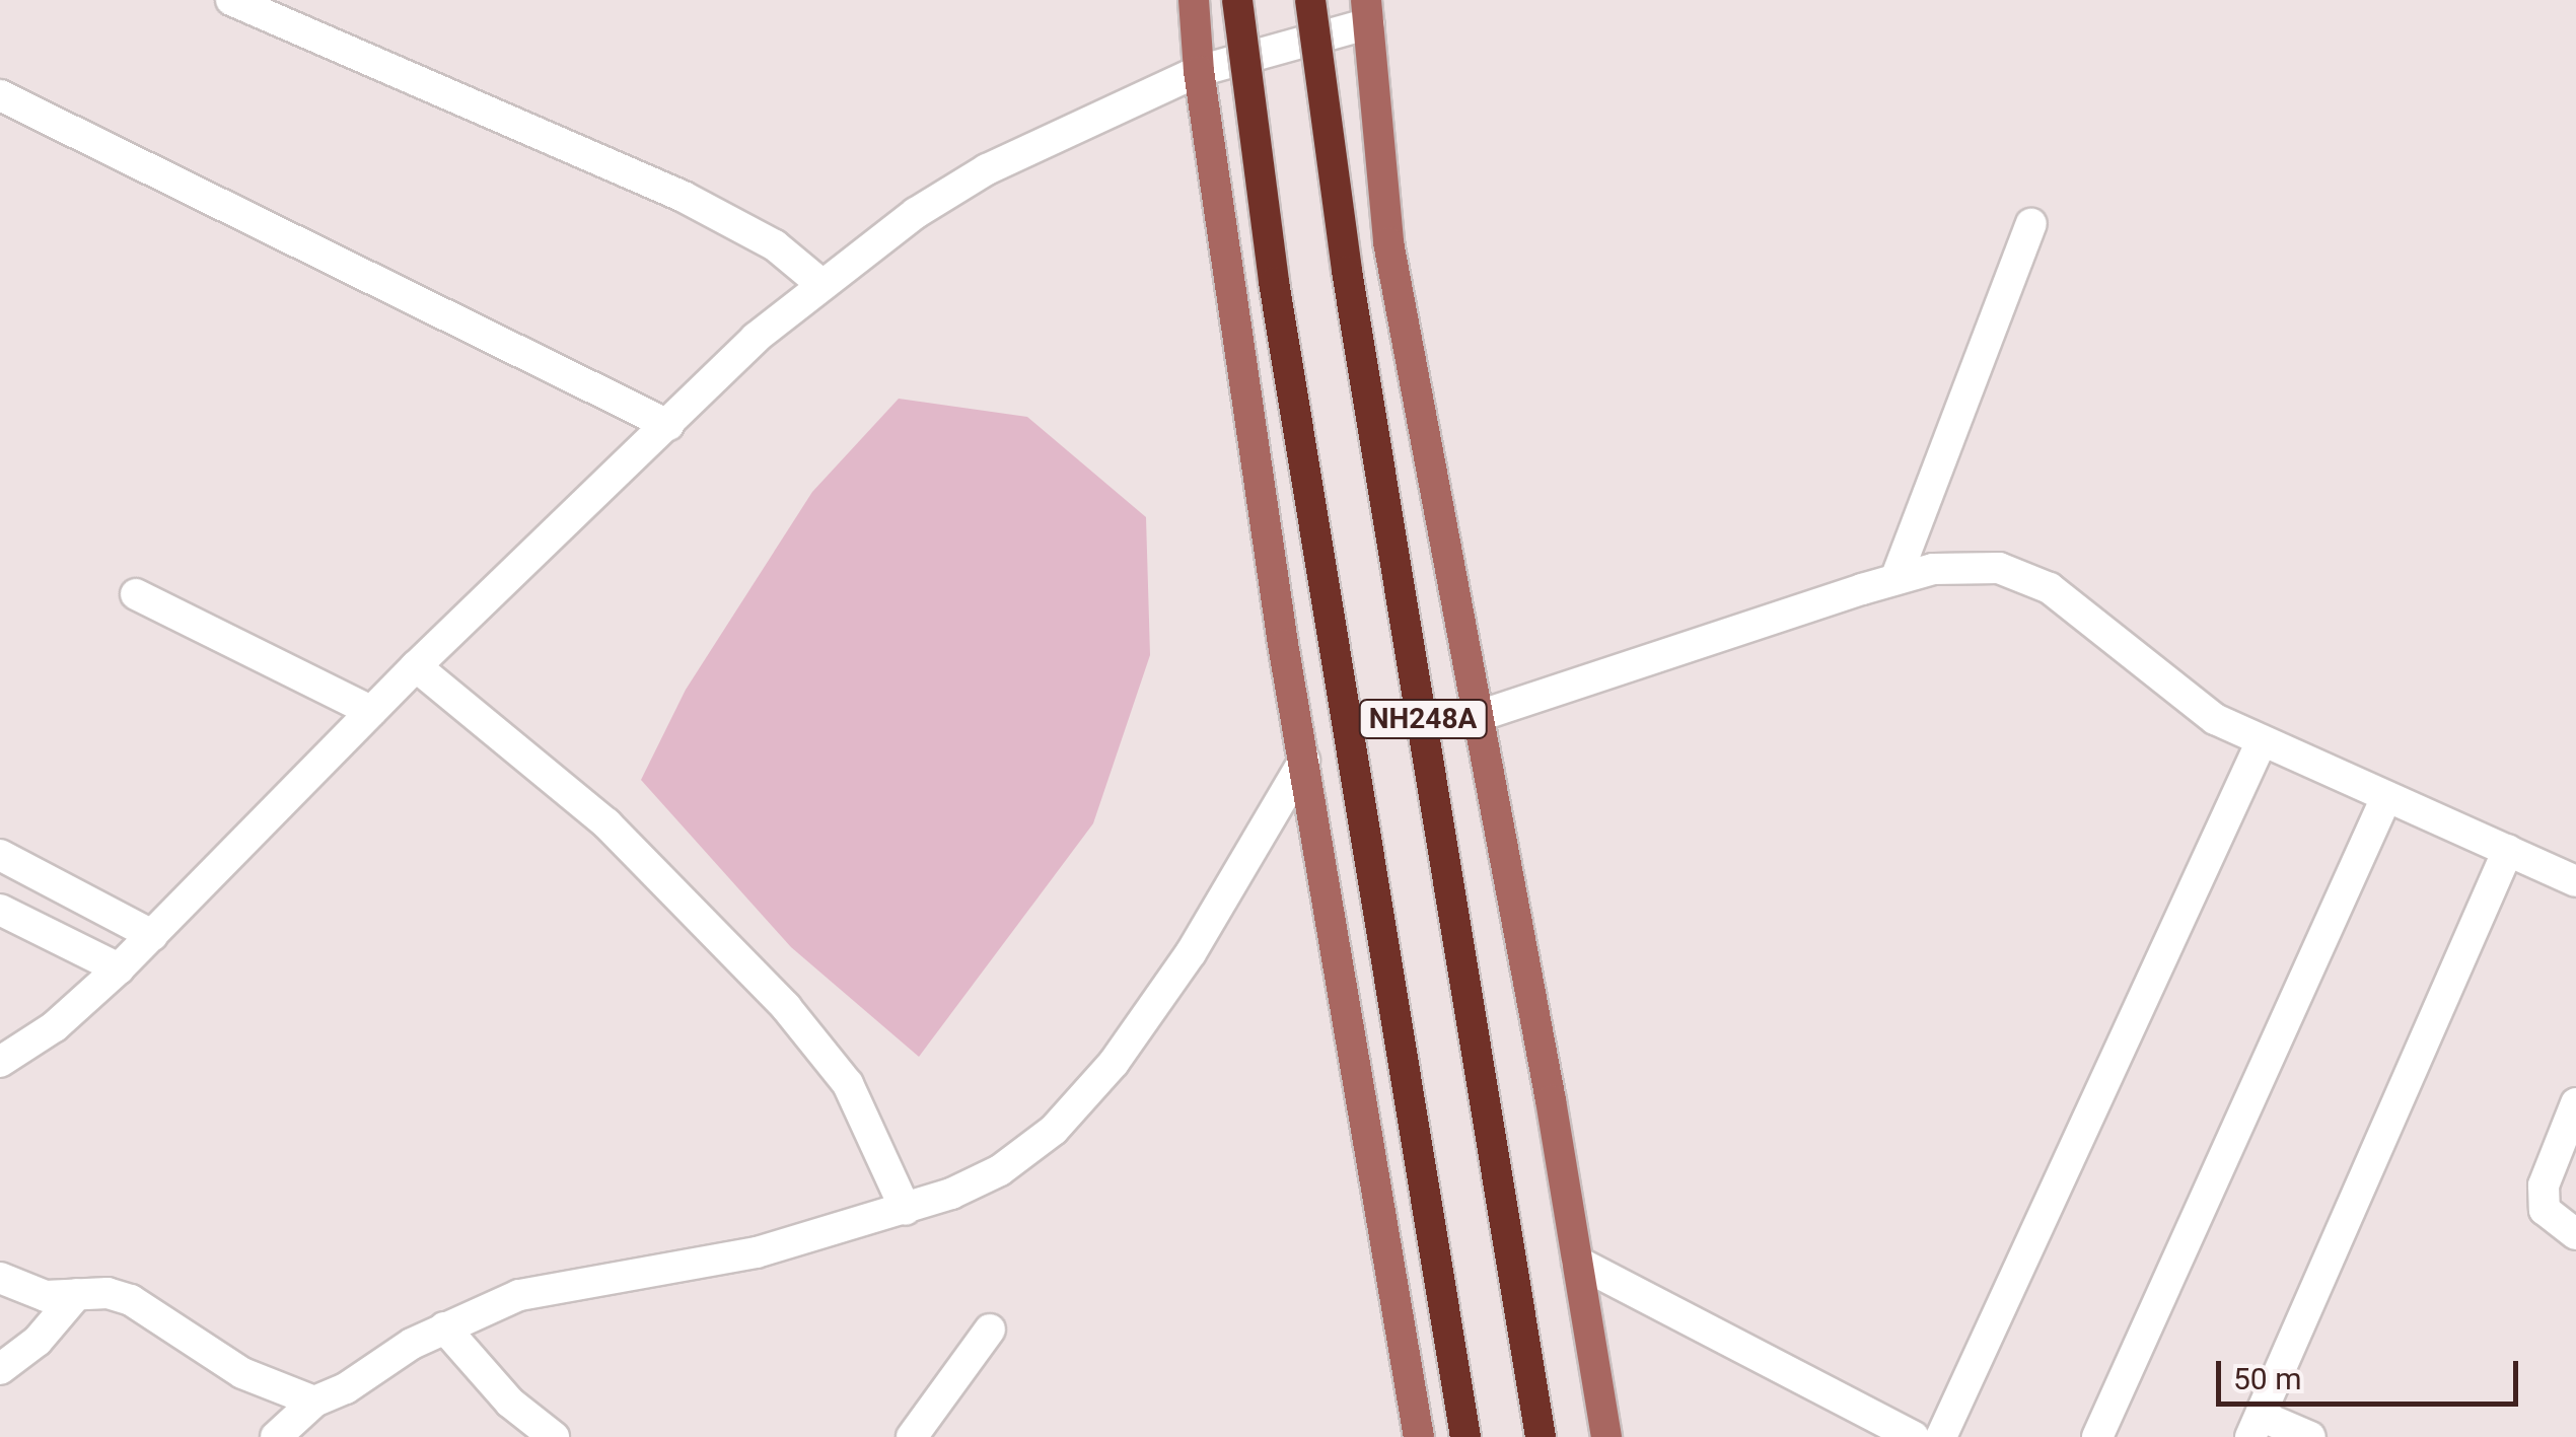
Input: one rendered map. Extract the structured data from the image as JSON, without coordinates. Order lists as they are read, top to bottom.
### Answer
{
  "streets": {
    "highway": ["NH248A"]
  },
  "scale_bar": "50 m"
}
